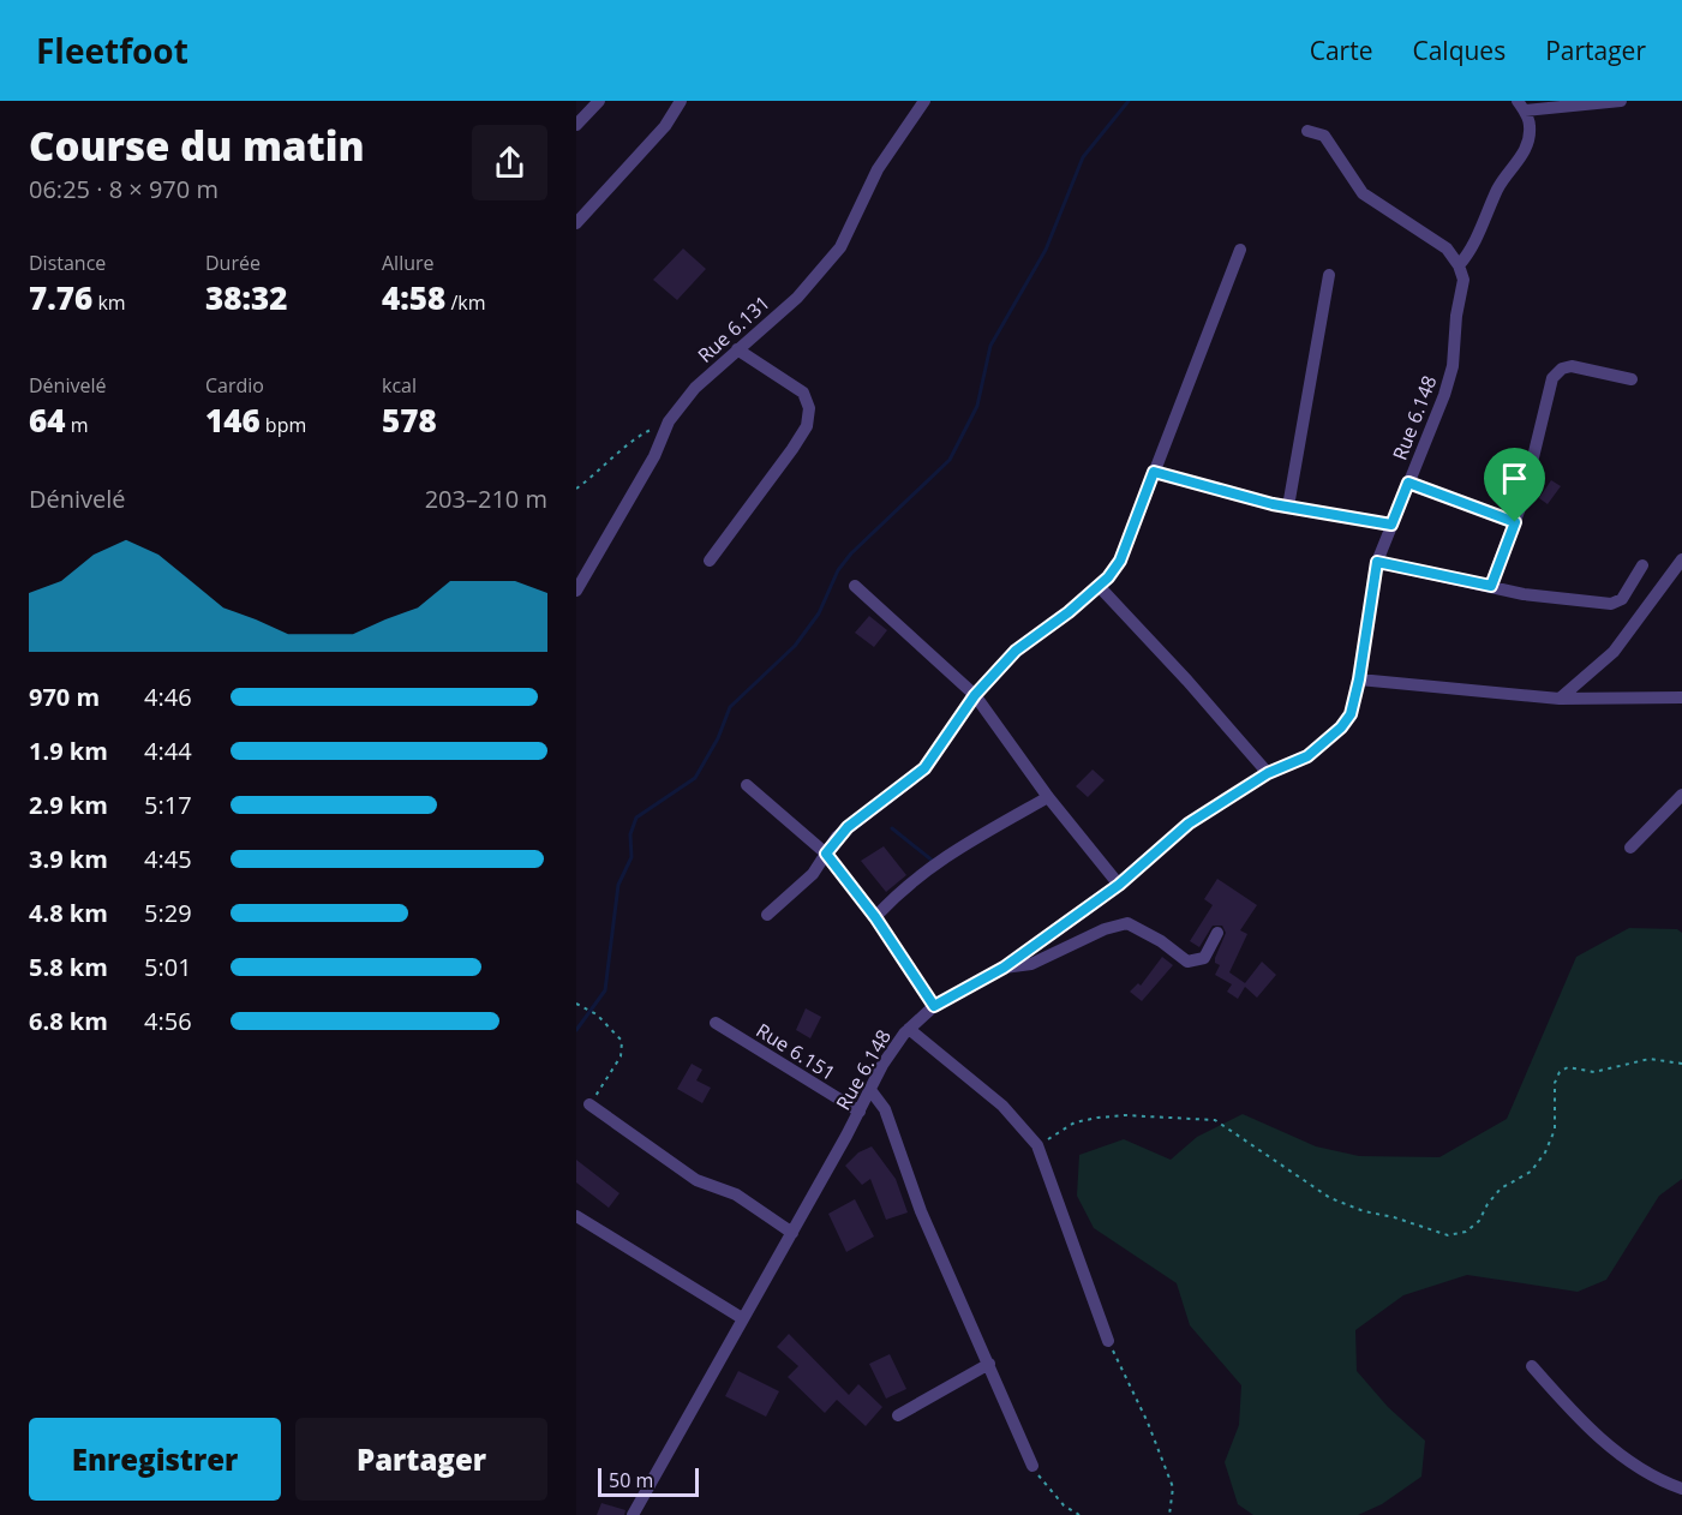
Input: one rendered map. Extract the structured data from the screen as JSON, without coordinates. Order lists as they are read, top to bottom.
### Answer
{
  "streets": {
    "street": ["Rue 6.131", "Rue 6.148", "Rue 6.151"]
  },
  "crossings": [
    ["Rue 6.148", "Rue 6.151"]
  ],
  "scale_bar": "50 m",
  "page": {
    "header": "Fleetfoot",
    "nav": ["Carte", "Calques", "Partager"],
    "heading": ["Course du matin", "06:25 · 8 × 970 m"],
    "stats": [
      ["Distance", "7.76 km"],
      ["Durée", "38:32"],
      ["Allure", "4:58 /km"],
      ["Dénivelé", "64 m"],
      ["Cardio", "146 bpm"],
      ["kcal", "578"]
    ],
    "chart": ["Dénivelé", "203–210 m"],
    "list": [
      {
        "name": "970 m",
        "note": "4:46"
      },
      {
        "name": "1.9 km",
        "note": "4:44"
      },
      {
        "name": "2.9 km",
        "note": "5:17"
      },
      {
        "name": "3.9 km",
        "note": "4:45"
      },
      {
        "name": "4.8 km",
        "note": "5:29"
      },
      {
        "name": "5.8 km",
        "note": "5:01"
      },
      {
        "name": "6.8 km",
        "note": "4:56"
      }
    ],
    "buttons": ["Enregistrer", "Partager"],
    "scale": "50 m"
  }
}
